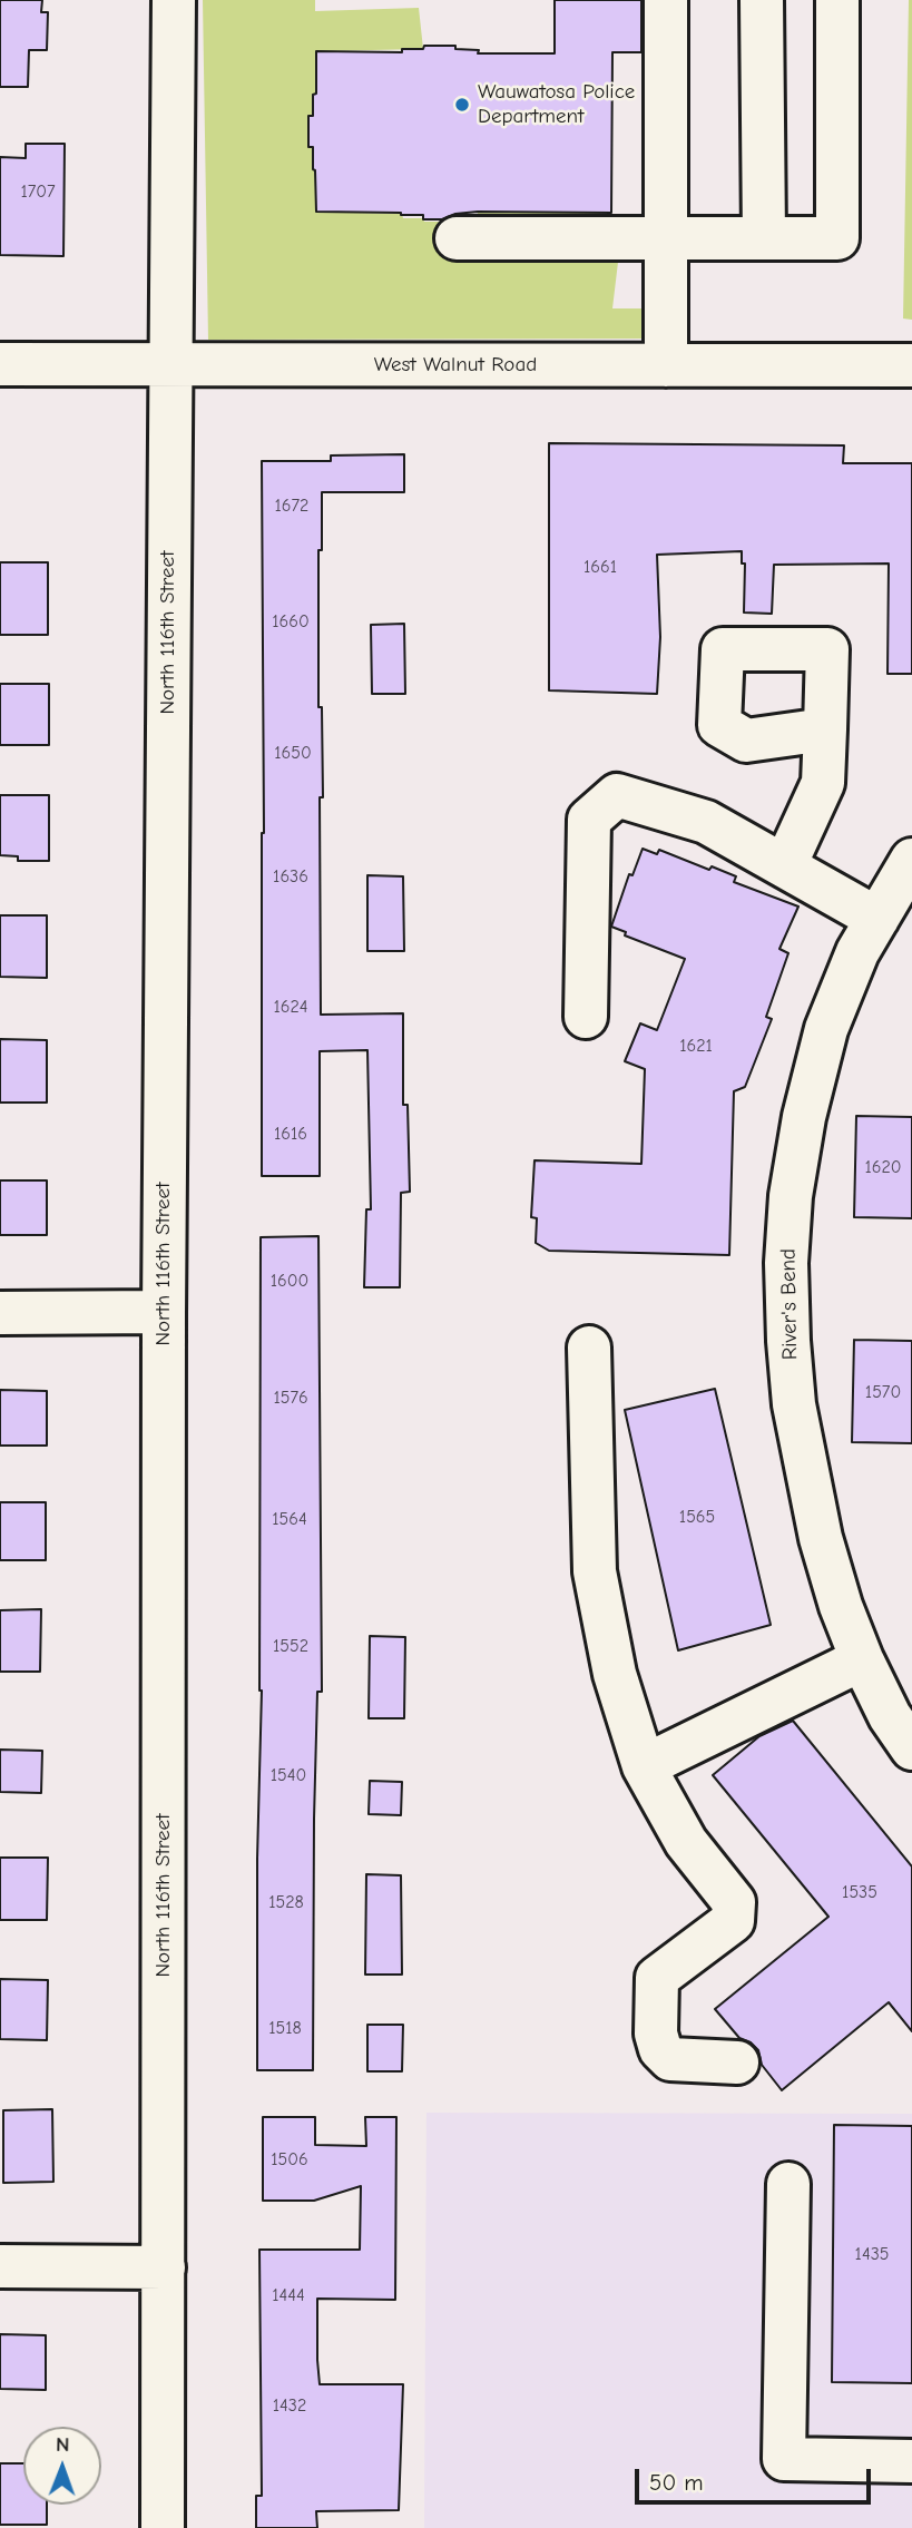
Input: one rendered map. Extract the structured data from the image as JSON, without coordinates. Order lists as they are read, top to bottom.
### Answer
{
  "streets": {
    "street": ["West Walnut Road", "North 116th Street", "River's Bend"]
  },
  "crossings": [
    ["West Walnut Road", "North 116th Street"]
  ],
  "places": ["Wauwatosa Police Department"],
  "house_numbers": [
    "1707",
    "1672",
    "1661",
    "1660",
    "1650",
    "1636",
    "1624",
    "1621",
    "1616",
    "1620",
    "1600",
    "1570",
    "1576",
    "1565",
    "1564",
    "1552",
    "1540",
    "1535",
    "1528",
    "1518",
    "1506",
    "1435",
    "1444",
    "1432"
  ],
  "scale_bar": "50 m",
  "north": "top"
}
